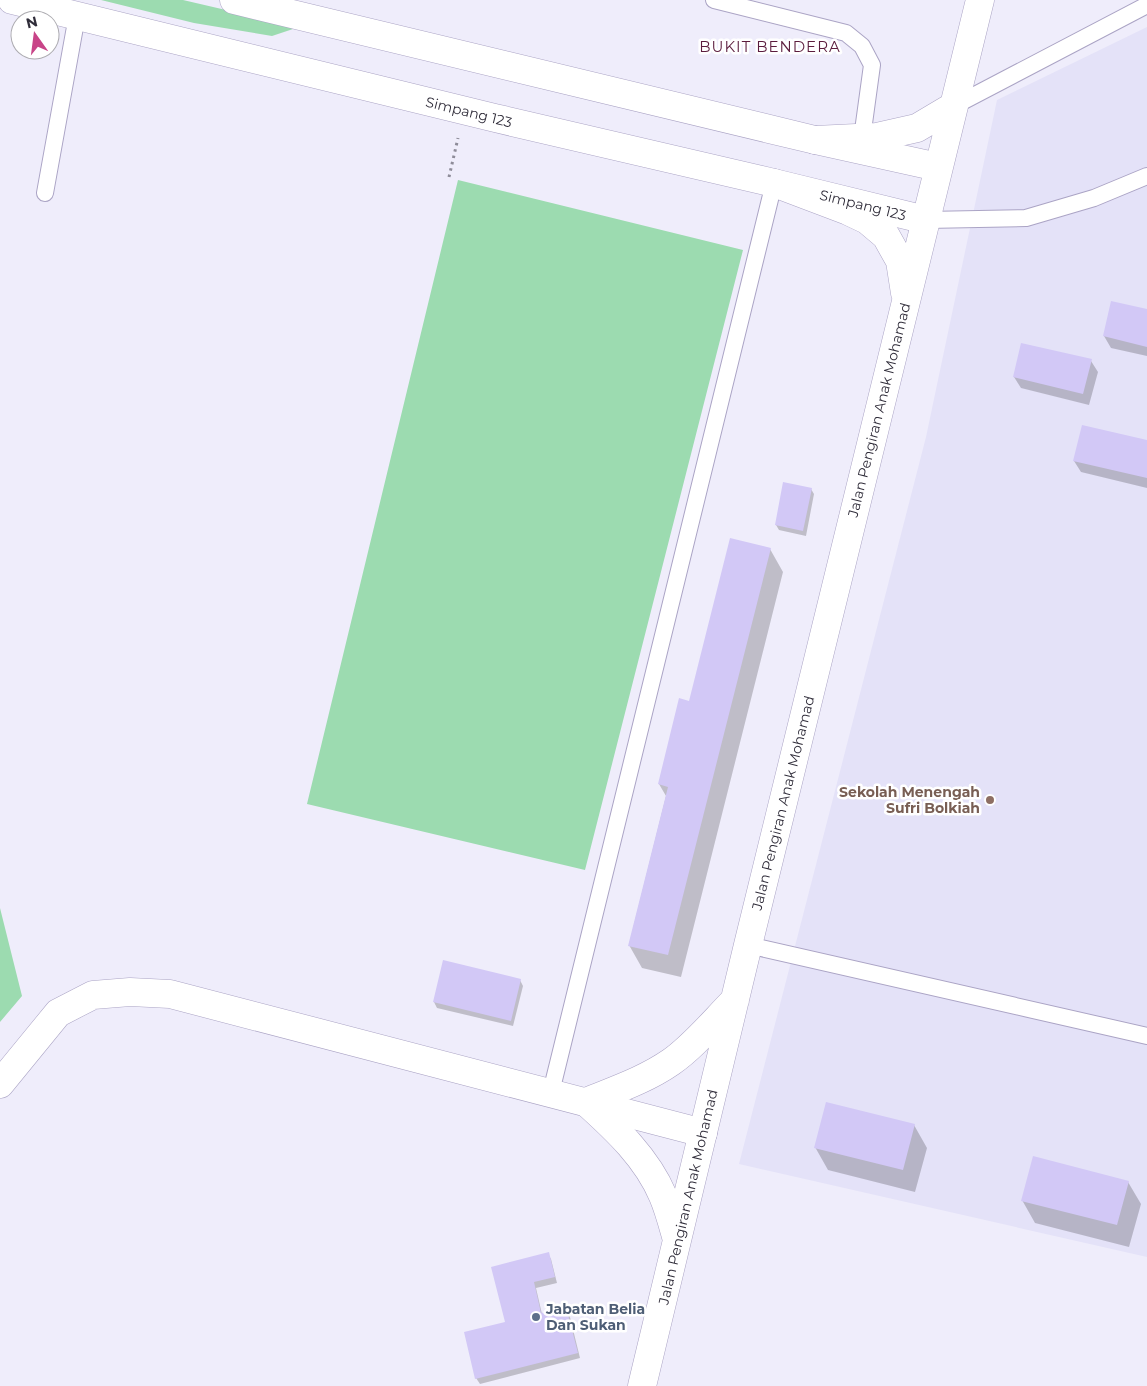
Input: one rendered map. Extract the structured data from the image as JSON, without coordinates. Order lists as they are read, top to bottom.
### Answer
{
  "streets": {
    "street": ["Simpang 123", "Jalan Pengiran Anak Mohamad"]
  },
  "crossings": [
    ["Simpang 123", "Jalan Pengiran Anak Mohamad"]
  ],
  "districts": ["BUKIT BENDERA"],
  "places": ["Sekolah Menengah Sufri Bolkiah", "Jabatan Belia Dan Sukan"],
  "north": "top"
}
